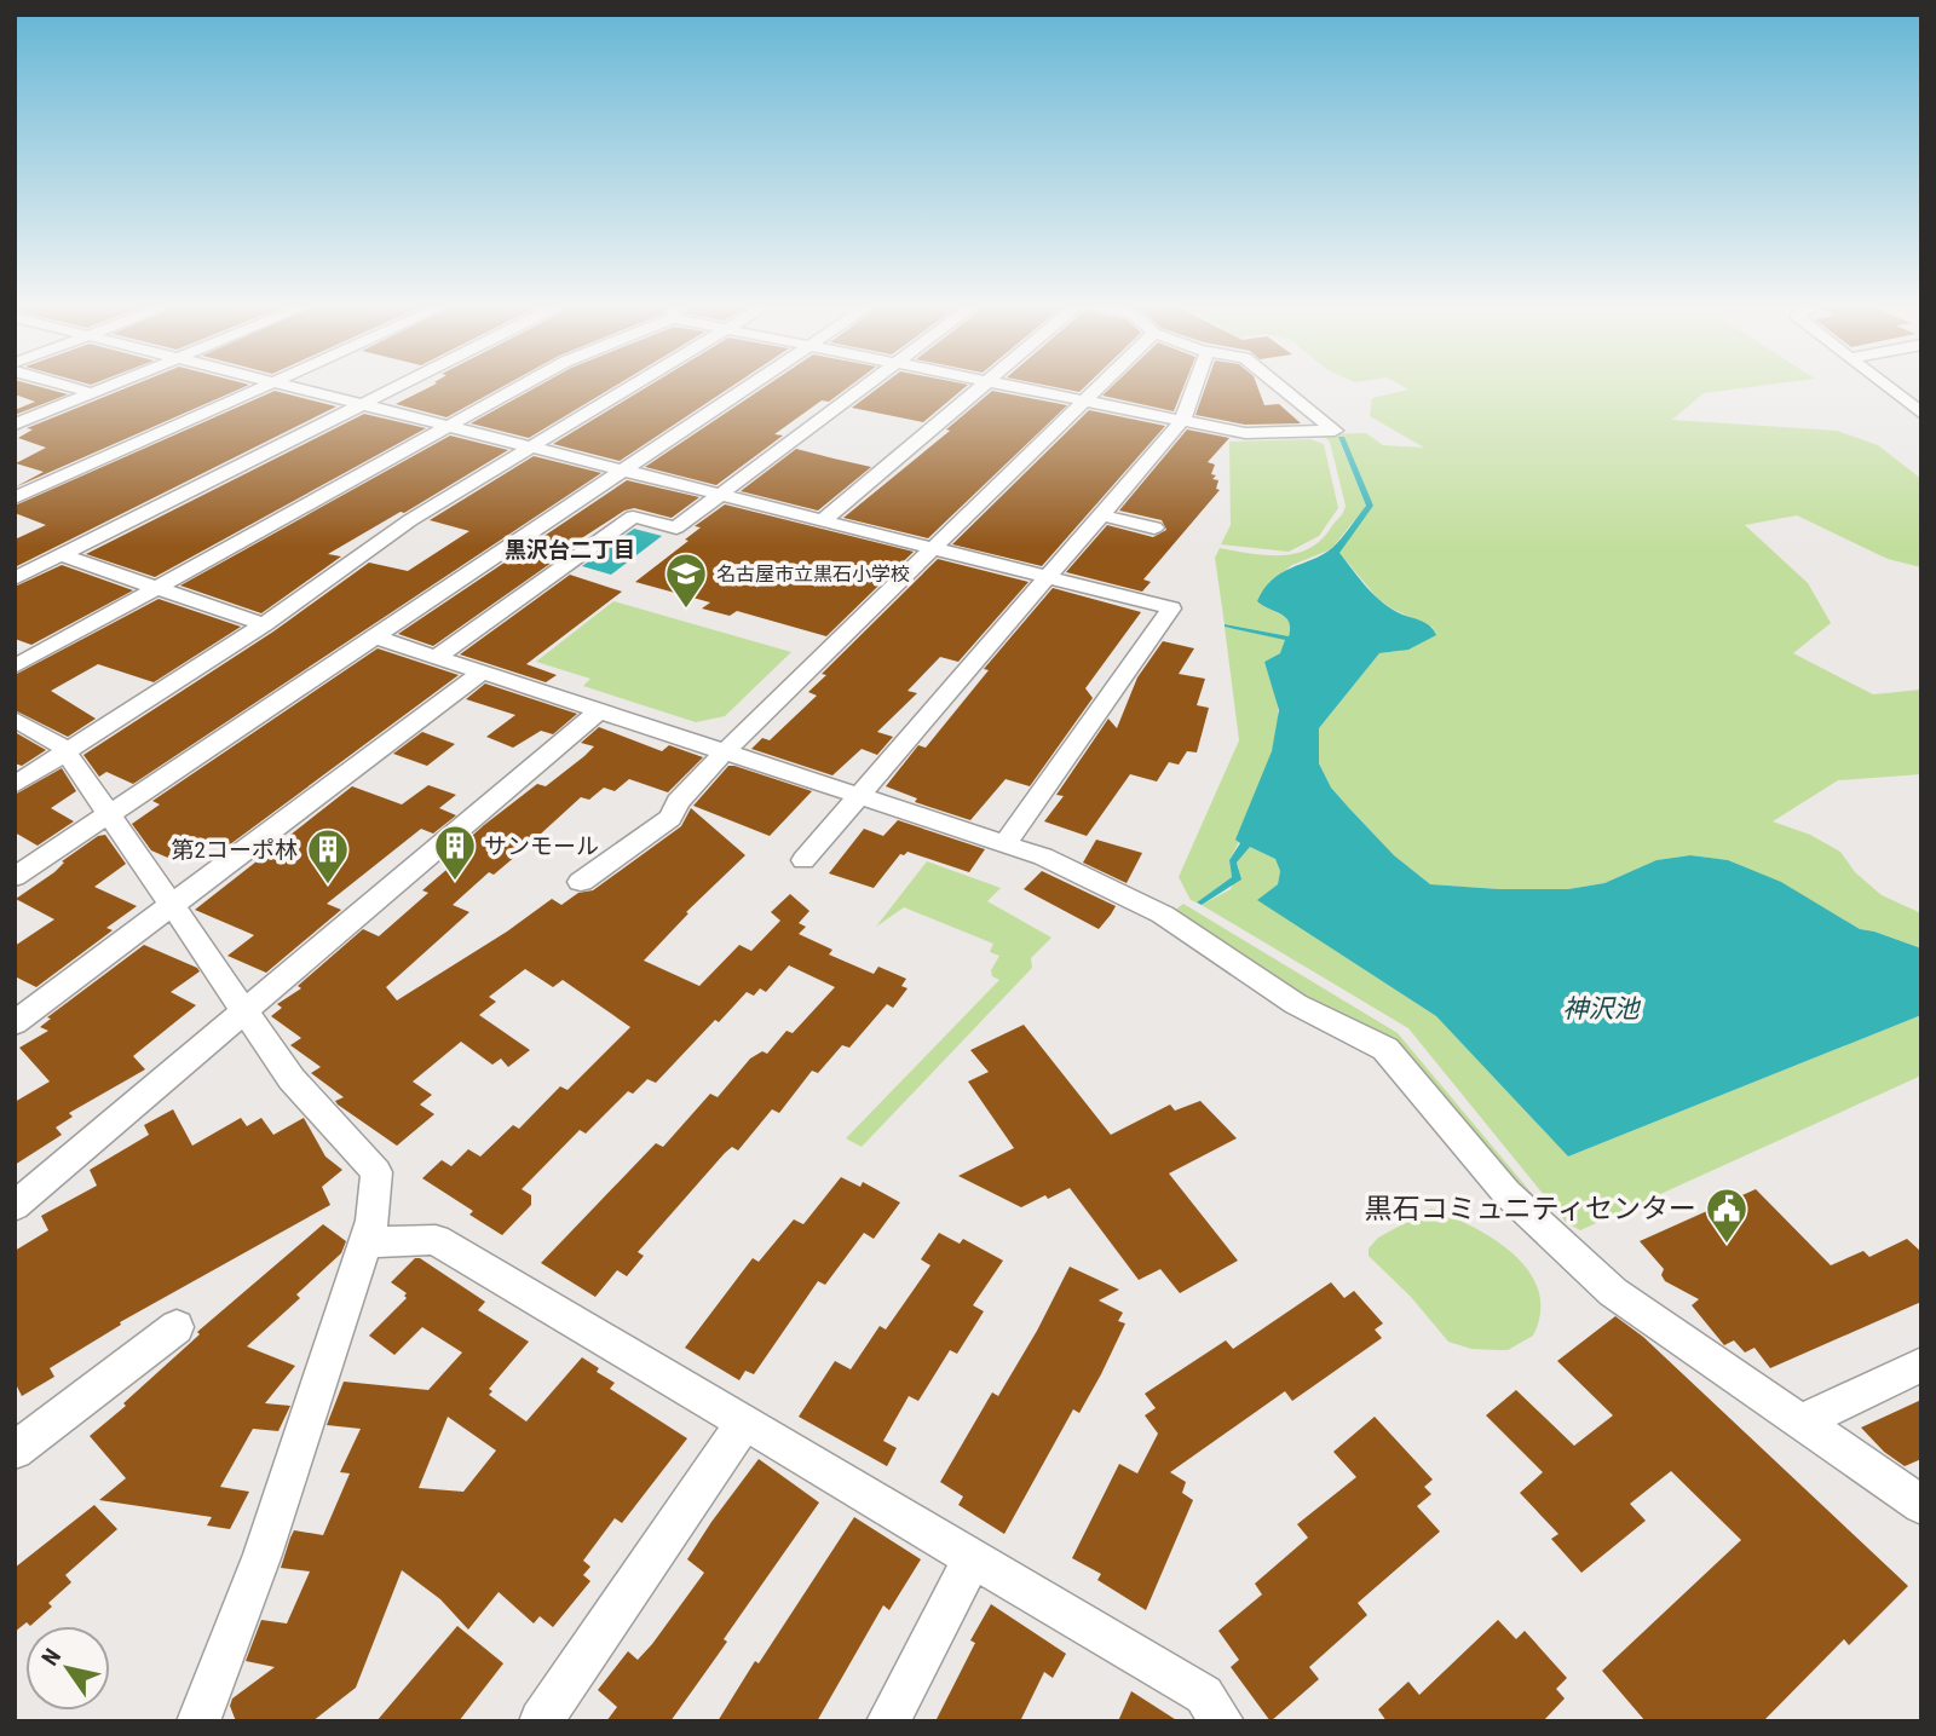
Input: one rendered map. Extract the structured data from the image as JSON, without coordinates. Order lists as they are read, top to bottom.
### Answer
{
  "districts": ["黒沢台二丁目"],
  "water": ["神沢池"],
  "places": {
    "school or university": ["名古屋市立黒石小学校"],
    "building": ["サンモール", "第2コーポ林"],
    "public building": ["黒石コミュニティセンター"]
  },
  "north": "top left"
}
